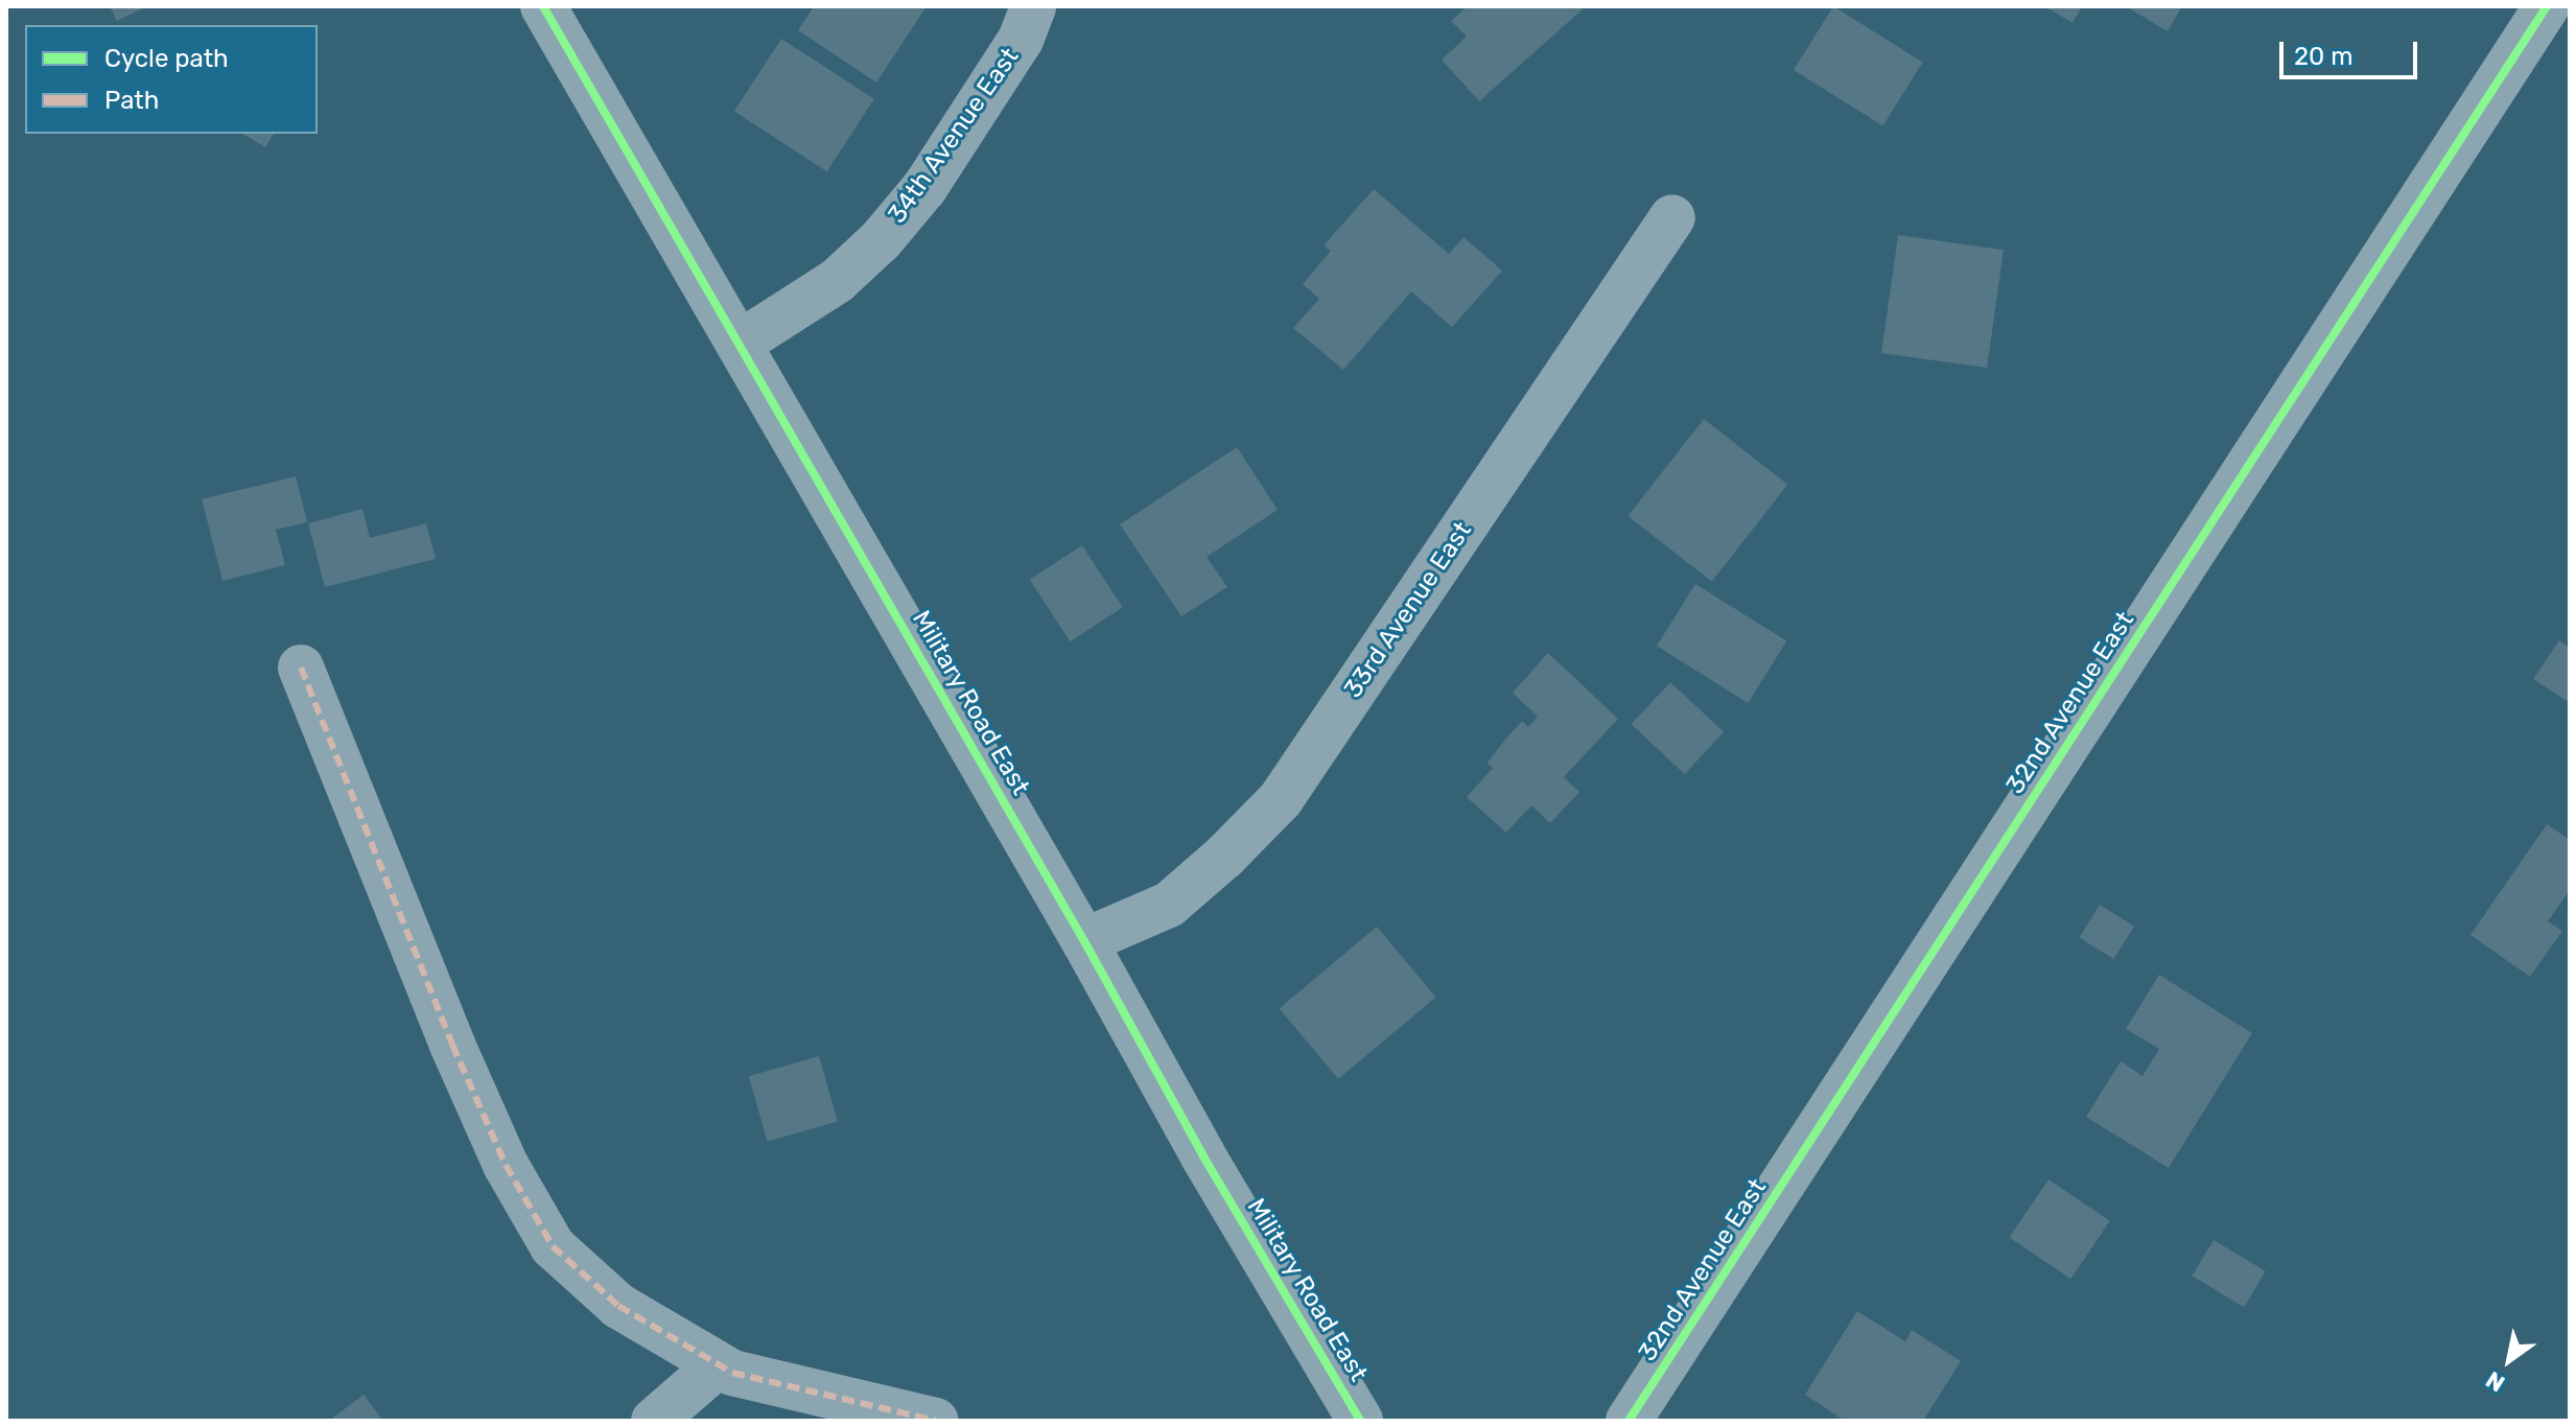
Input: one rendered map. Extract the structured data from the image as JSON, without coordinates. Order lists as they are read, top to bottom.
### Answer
{
  "streets": {
    "street": [
      "34th Avenue East",
      "33rd Avenue East",
      "Military Road East",
      "32nd Avenue East"
    ]
  },
  "crossings": [
    ["34th Avenue East", "Military Road East"],
    ["33rd Avenue East", "Military Road East"]
  ],
  "legend": ["Cycle path", "Path"],
  "scale_bar": "20 m",
  "north": "bottom left"
}
